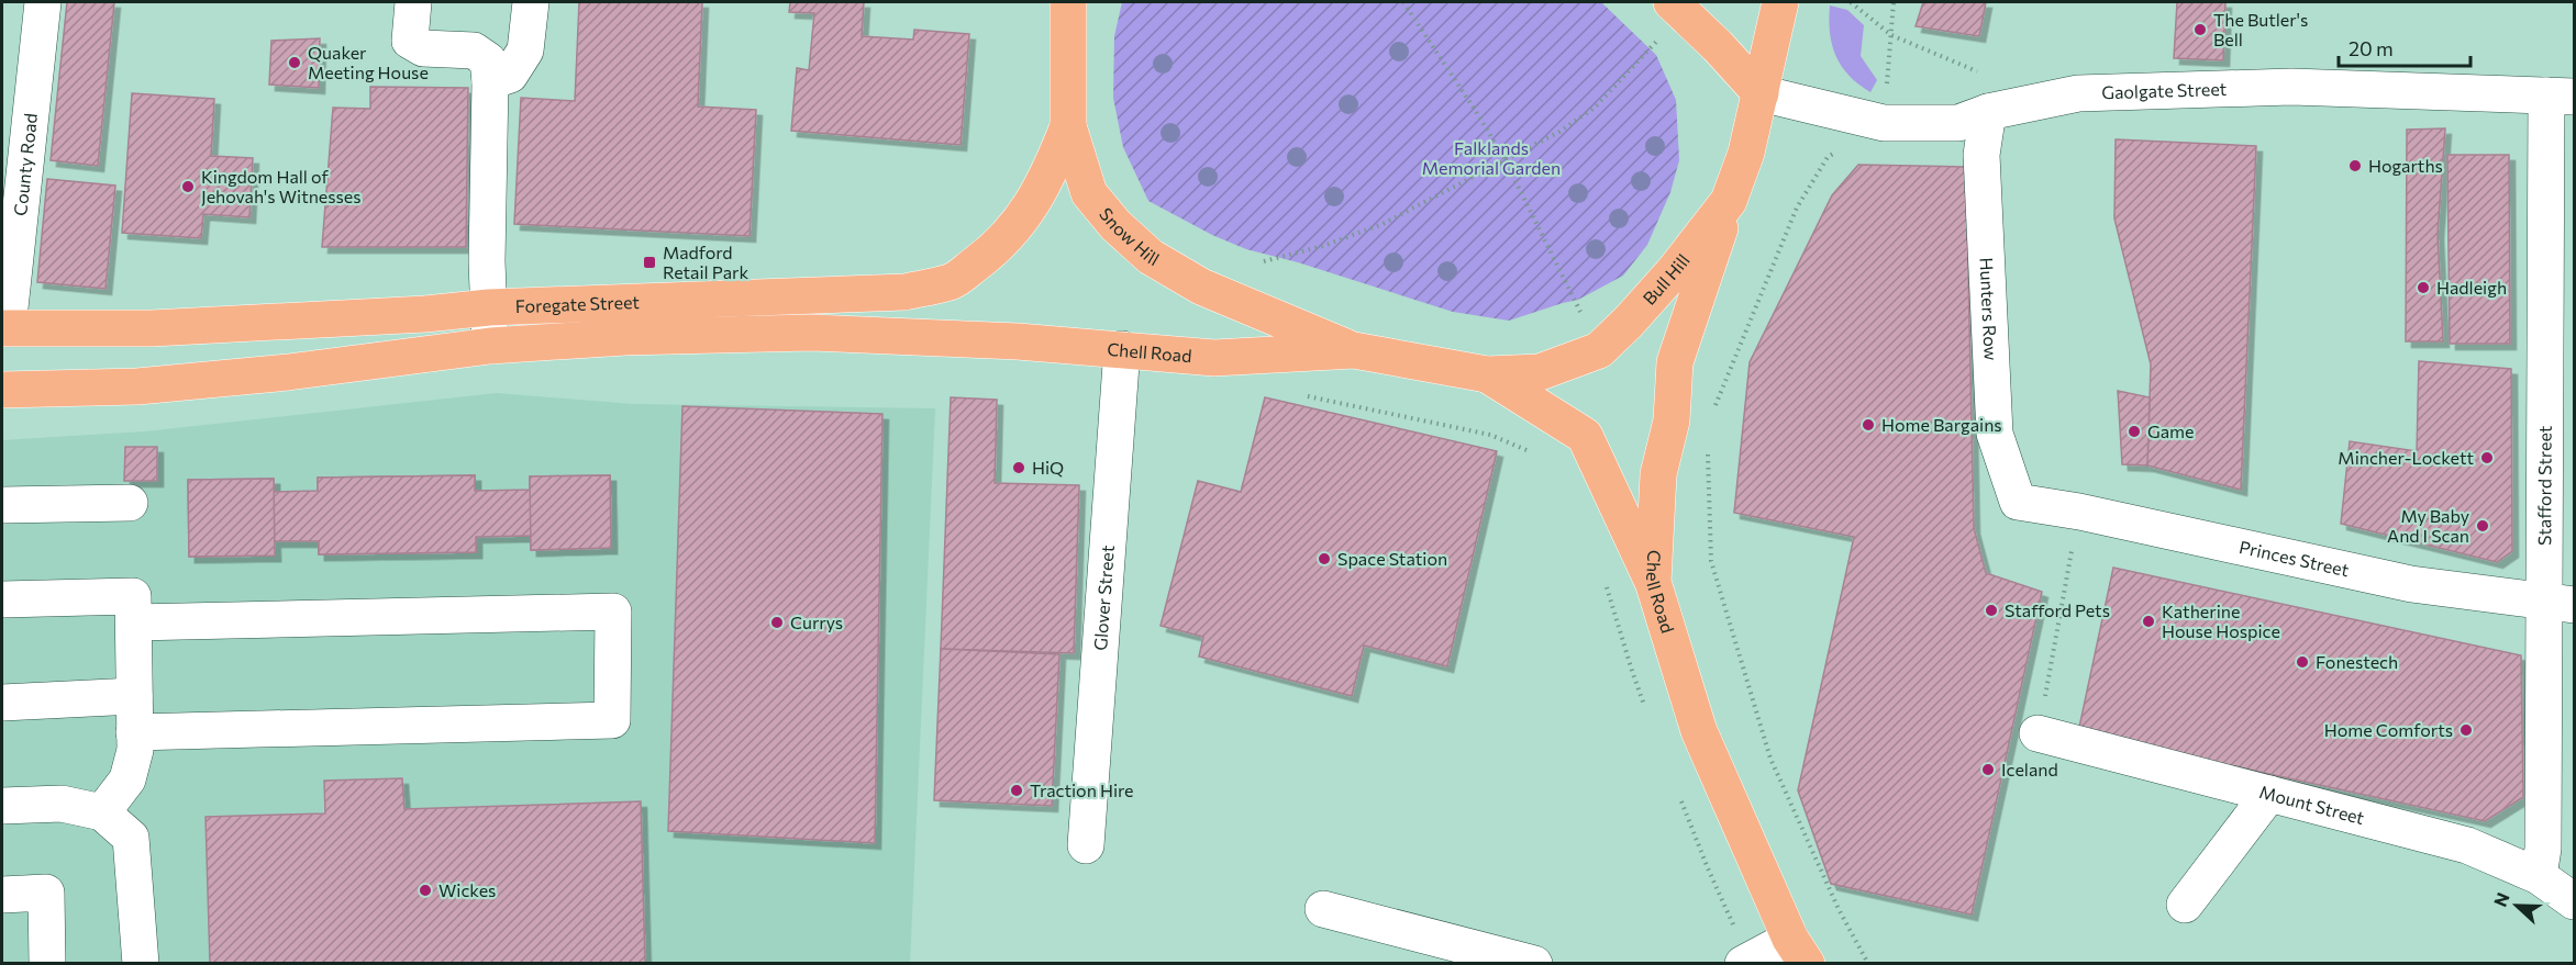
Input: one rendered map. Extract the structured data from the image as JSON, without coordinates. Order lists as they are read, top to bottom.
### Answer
{
  "streets": {
    "highway": [
      "Snow Hill",
      "Bull Hill",
      "Foregate Street",
      "Chell Road"
    ],
    "street": [
      "Gaolgate Street",
      "County Road",
      "Hunters Row",
      "Stafford Street",
      "Princes Street",
      "Glover Street",
      "Mount Street"
    ]
  },
  "crossings": [
    ["Gaolgate Street", "Bull Hill"],
    ["Gaolgate Street", "Hunters Row"],
    ["Gaolgate Street", "Stafford Street"],
    ["County Road", "Foregate Street"],
    ["Snow Hill", "Foregate Street"],
    ["Snow Hill", "Chell Road"],
    ["Bull Hill", "Chell Road"],
    ["Foregate Street", "Chell Road"],
    ["Hunters Row", "Princes Street"],
    ["Chell Road", "Glover Street"],
    ["Stafford Street", "Princes Street"],
    ["Stafford Street", "Mount Street"]
  ],
  "parks": ["Falklands Memorial Garden"],
  "places": {
    "other": [
      "The Butler's Bell",
      "Quaker Meeting House",
      "Hogarths",
      "Kingdom Hall of Jehovah's Witnesses",
      "Hadleigh",
      "Home Bargains",
      "Game",
      "Mincher-Lockett",
      "HiQ",
      "My Baby And I Scan",
      "Space Station",
      "Stafford Pets",
      "Katherine House Hospice",
      "Currys",
      "Fonestech",
      "Home Comforts",
      "Iceland",
      "Traction Hire",
      "Wickes"
    ],
    "transit": ["Madford Retail Park"]
  },
  "scale_bar": "20 m",
  "north": "left"
}
